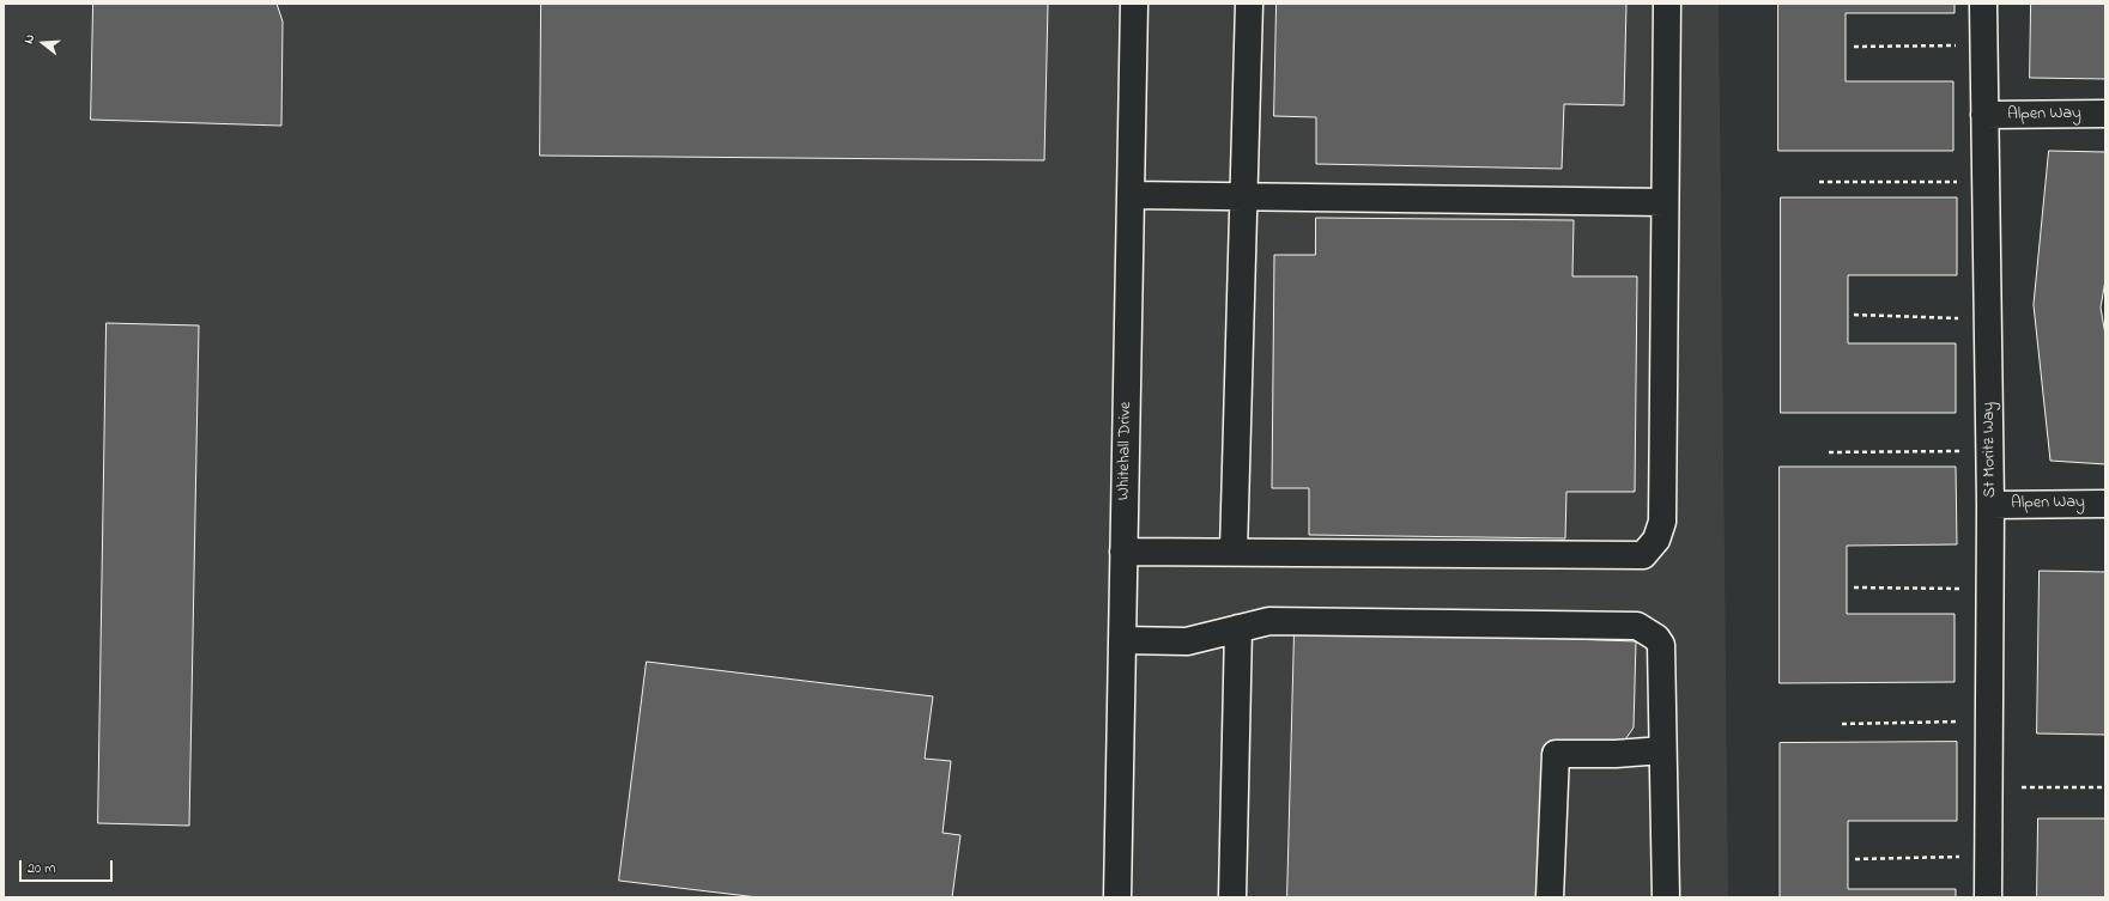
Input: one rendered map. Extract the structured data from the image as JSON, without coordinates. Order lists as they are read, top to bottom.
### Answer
{
  "streets": {
    "street": ["Alpen Way", "St Moritz Way", "Whitehall Drive"]
  },
  "crossings": [
    ["Alpen Way", "St Moritz Way"]
  ],
  "scale_bar": "20 m",
  "north": "left"
}
